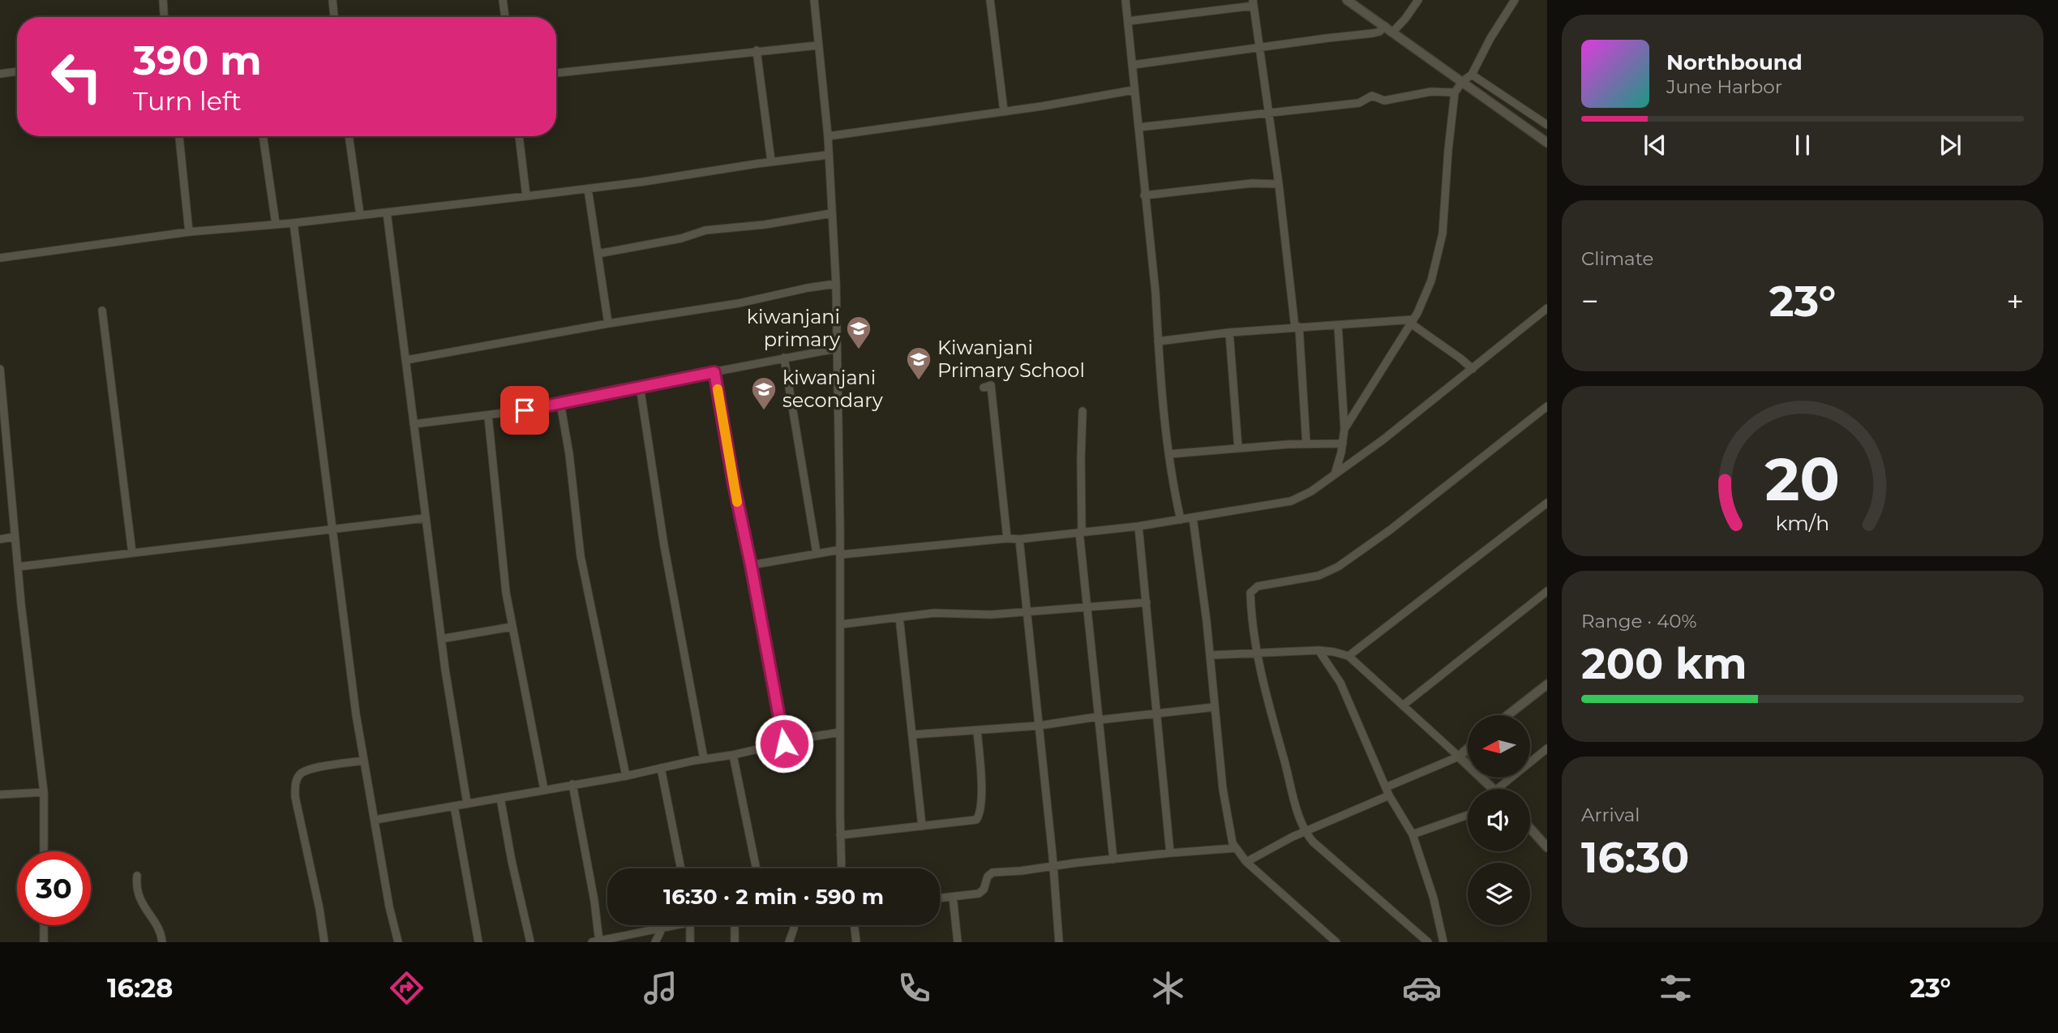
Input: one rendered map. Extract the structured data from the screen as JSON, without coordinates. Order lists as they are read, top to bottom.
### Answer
{
  "places": {
    "school or university": ["kiwanjani primary", "Kiwanjani Primary School", "kiwanjani secondary"]
  },
  "north": "left",
  "page": {
    "turn": ["390 m", "Turn left"],
    "song": ["Northbound", "June Harbor"],
    "tile": [
      "Climate",
      ["Range · 40%", "200 km"],
      ["Arrival", "16:30"]
    ],
    "heat": ["−", "23°", "+"],
    "limit": "30",
    "trip": "16:30 · 2 min · 590 m",
    "tabs": ["16:28", "23°"],
    "gauge": ["20", "km/h"]
  }
}
